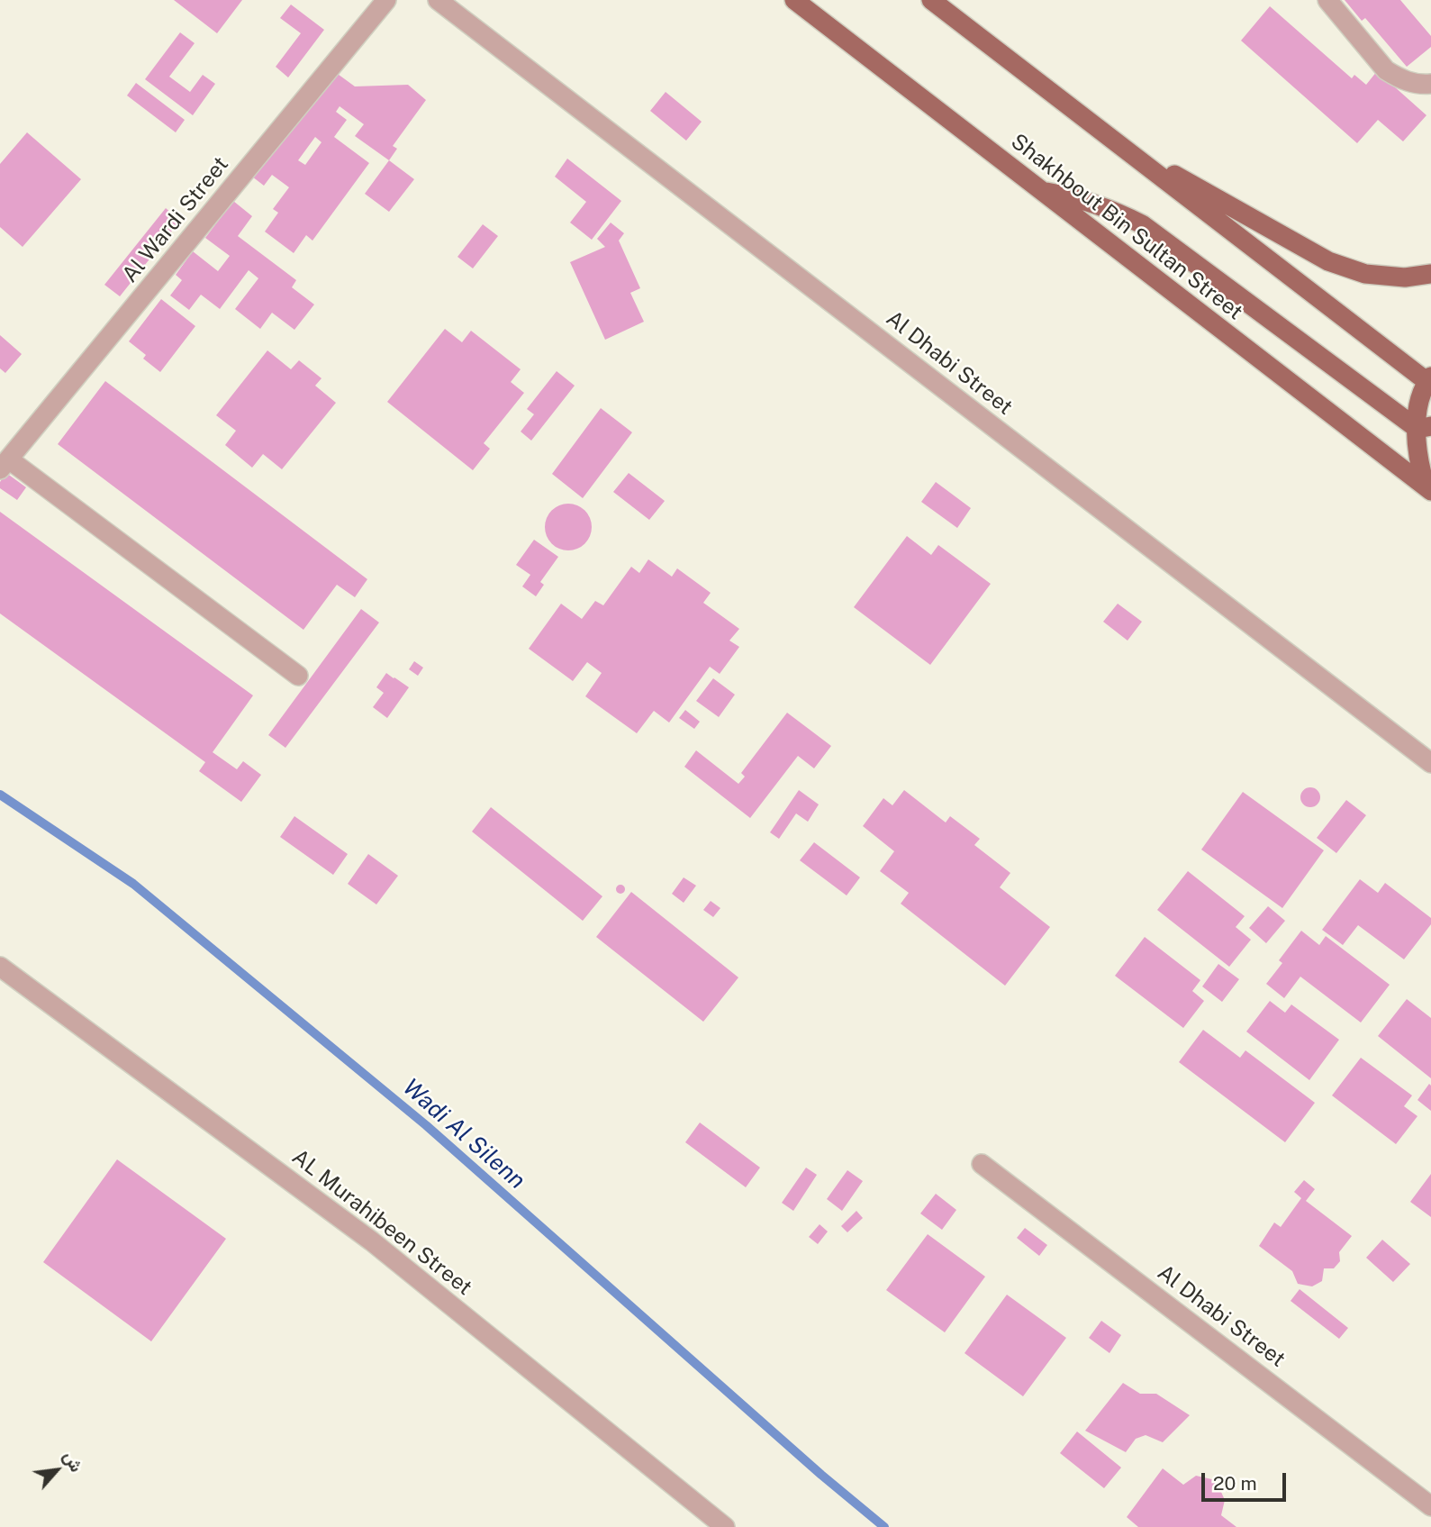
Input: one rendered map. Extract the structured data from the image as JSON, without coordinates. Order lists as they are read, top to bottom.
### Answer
{
  "streets": {
    "main road": ["Shakhbout Bin Sultan Street"],
    "street": ["Al Wardi Street", "Al Dhabi Street", "AL Murahibeen Street"]
  },
  "water": ["Wadi Al Silenn"],
  "scale_bar": "20 m",
  "north": "top right"
}
